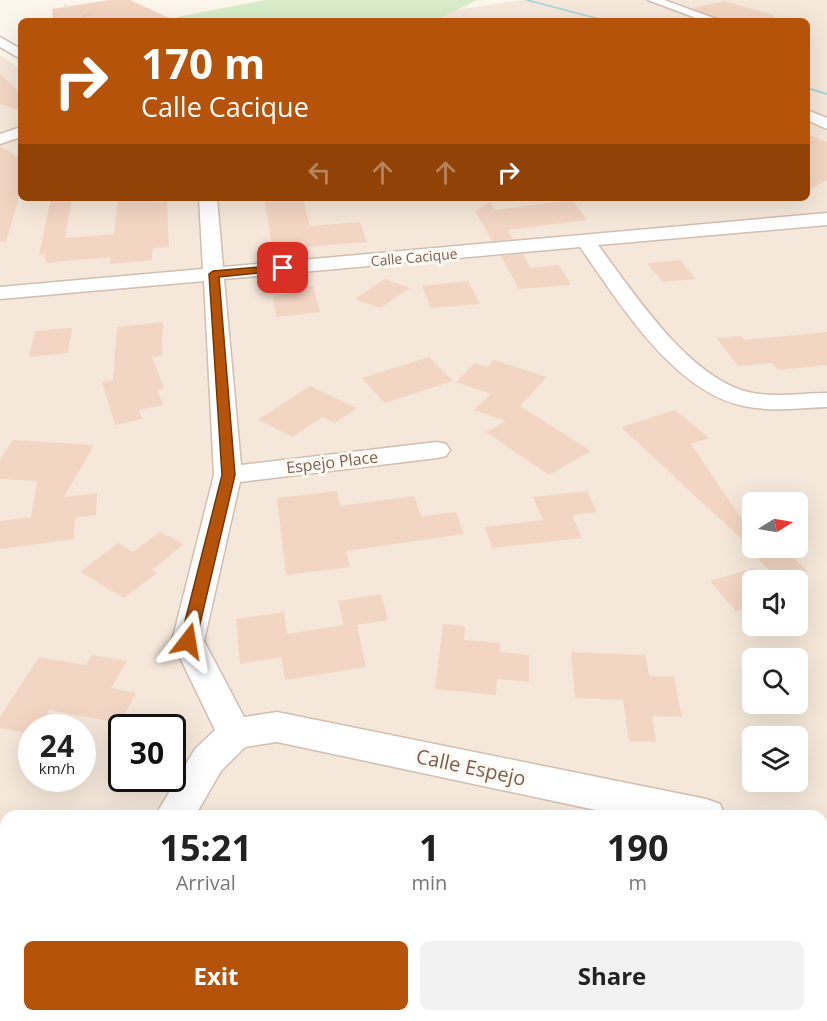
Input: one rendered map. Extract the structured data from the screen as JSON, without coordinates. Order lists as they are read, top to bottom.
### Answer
{
  "streets": {
    "street": ["Calle Cacique", "Espejo Place", "Calle Espejo"]
  },
  "north": "right",
  "page": {
    "turn": ["170 m", "Calle Cacique"],
    "speed": "24 km/h",
    "limit": "30",
    "eta": [
      "15:21",
      "Arrival",
      "1",
      "min",
      "190",
      "m"
    ],
    "buttons": ["Exit", "Share"]
  }
}
